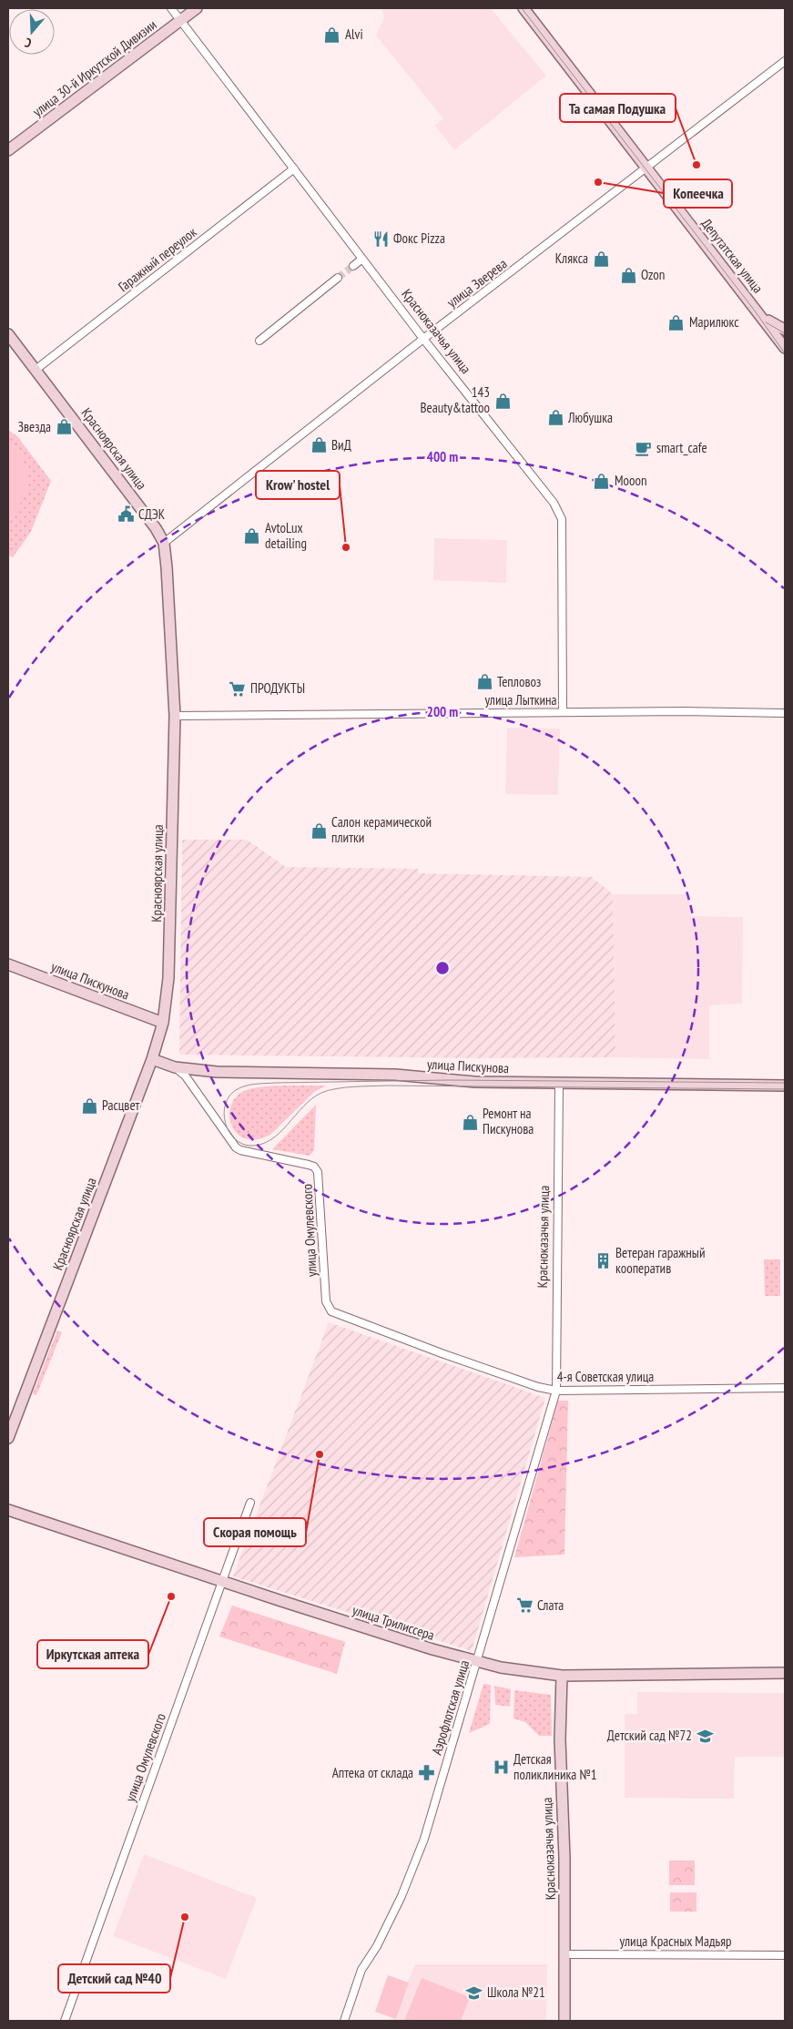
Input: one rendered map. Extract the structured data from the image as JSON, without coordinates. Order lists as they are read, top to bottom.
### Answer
{
  "streets": {
    "street": [
      "улица 30-й Иркутской Дивизии",
      "Депутатская улица",
      "Гаражный переулок",
      "улица Зверева",
      "Красноказачья улица",
      "Красноярская улица",
      "улица Лыткина",
      "улица Пискунова",
      "улица Омулевского",
      "4-я Советская улица",
      "улица Трилиссера",
      "Аэрофлотская улица",
      "улица Красных Мадьяр"
    ]
  },
  "crossings": [
    ["улица 30-й Иркутской Дивизии", "Красноказачья улица"],
    ["Депутатская улица", "улица Зверева"],
    ["Гаражный переулок", "Красноказачья улица"],
    ["Гаражный переулок", "Красноярская улица"],
    ["улица Зверева", "Красноказачья улица"],
    ["улица Зверева", "Красноярская улица"],
    ["Красноказачья улица", "улица Лыткина"],
    ["Красноказачья улица", "улица Пискунова"],
    ["Красноказачья улица", "4-я Советская улица"],
    ["Красноказачья улица", "улица Трилиссера"],
    ["Красноказачья улица", "Аэрофлотская улица"],
    ["Красноказачья улица", "улица Красных Мадьяр"],
    ["Красноярская улица", "улица Лыткина"],
    ["Красноярская улица", "улица Пискунова"],
    ["улица Пискунова", "улица Омулевского"],
    ["улица Омулевского", "4-я Советская улица"],
    ["улица Омулевского", "улица Трилиссера"],
    ["4-я Советская улица", "Аэрофлотская улица"],
    ["улица Трилиссера", "Аэрофлотская улица"]
  ],
  "places": {
    "shop": [
      "Alvi",
      "Клякса",
      "Ozon",
      "Марилюкс",
      "143 Beauty&tattoo",
      "Любушка",
      "Звезда",
      "ВиД",
      "Mooon",
      "AvtoLux detailing",
      "Тепловоз",
      "Салон керамической плитки",
      "Расцвет",
      "Ремонт на Пискунова"
    ],
    "other": [
      "Та самая Подушка",
      "Копеечка",
      "Krow' hostel",
      "Скорая помощь",
      "Иркутская аптека",
      "Детский сад №40"
    ],
    "restaurant": ["Фокс Pizza"],
    "cafe": ["smart_cafe"],
    "public building": ["СДЭК"],
    "supermarket": ["ПРОДУКТЫ", "Слата"],
    "building": ["Ветеран гаражный кооператив"],
    "school or university": ["Детский сад №72", "Школа №21"],
    "hospital": ["Детская поликлиника №1"],
    "pharmacy": ["Аптека от склада"]
  },
  "north": "bottom",
  "rings": ["400 m", "200 m"]
}
